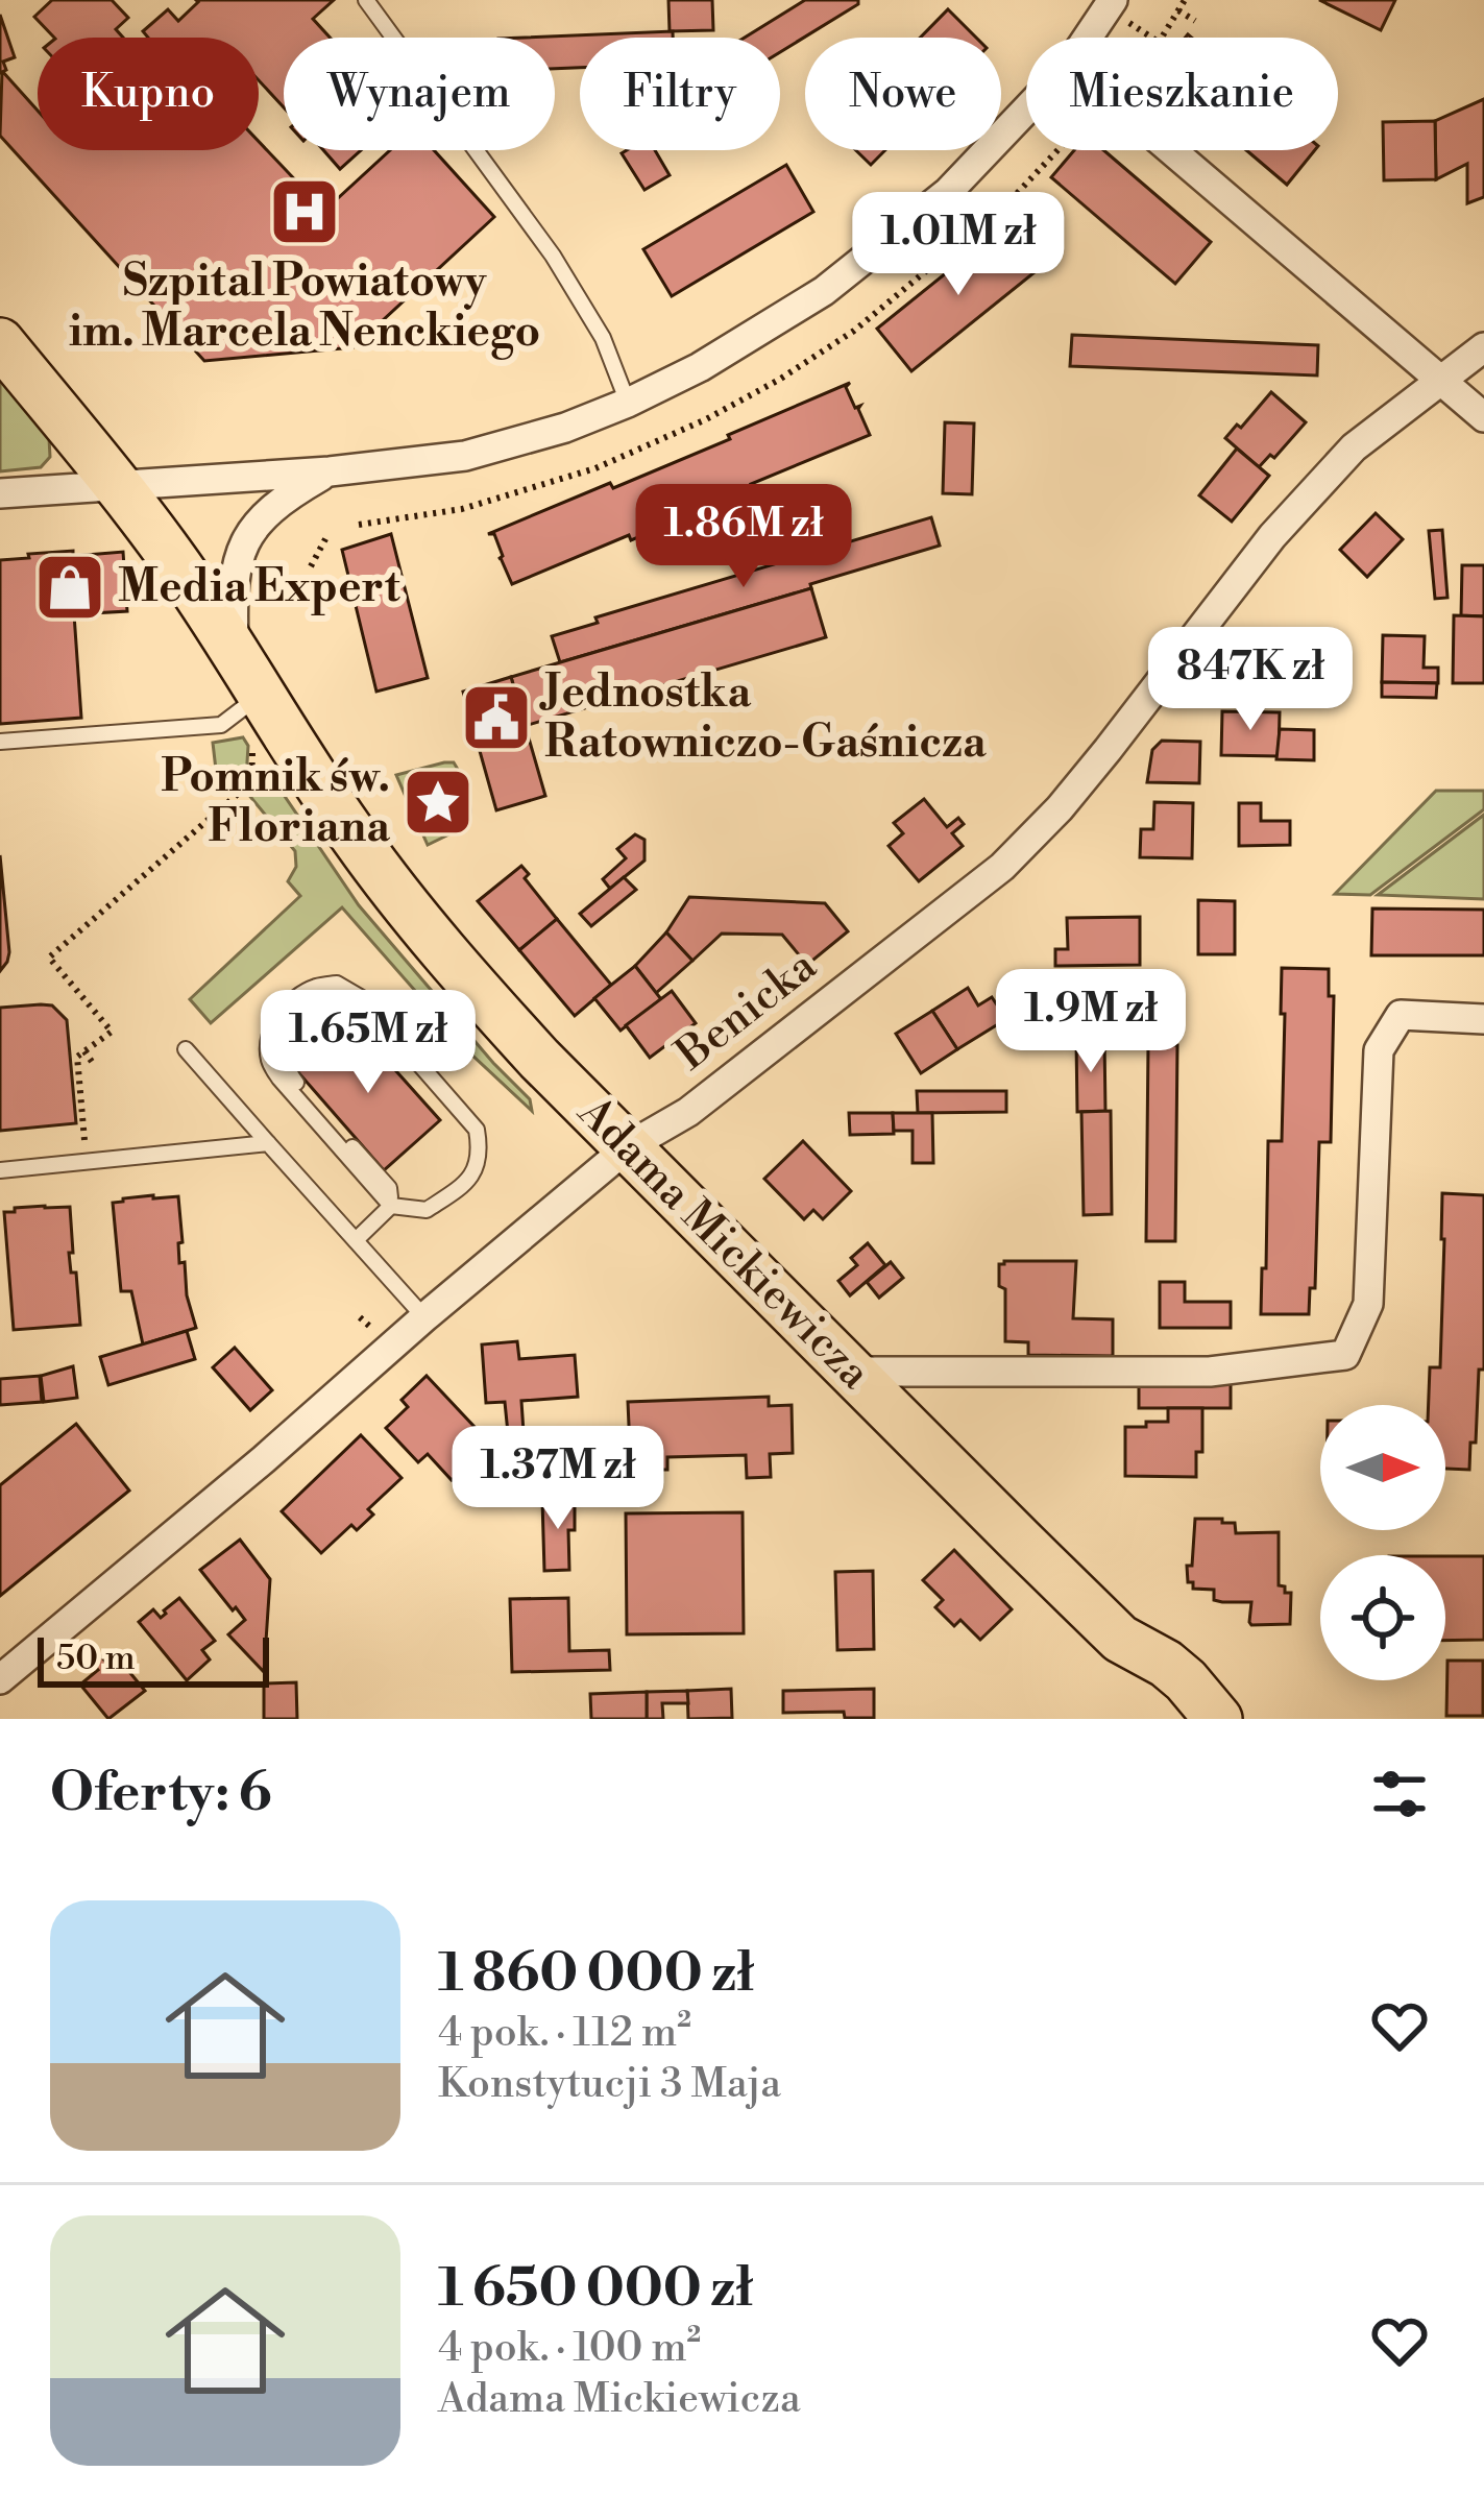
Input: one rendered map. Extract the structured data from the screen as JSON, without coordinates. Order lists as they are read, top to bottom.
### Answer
{
  "streets": {
    "main road": ["Adama Mickiewicza"],
    "street": ["Benicka"]
  },
  "crossings": [
    ["Benicka", "Adama Mickiewicza"]
  ],
  "places": {
    "hospital": ["Szpital Powiatowy im. Marcela Nenckiego"],
    "shop": ["Media Expert"],
    "public building": ["Jednostka Ratowniczo-Gaśnicza"],
    "place": ["Pomnik św. Floriana"]
  },
  "scale_bar": "50 m",
  "north": "right",
  "page": {
    "chip": [
      "Kupno",
      "Wynajem",
      "Filtry",
      "Nowe",
      "Mieszkanie"
    ],
    "price": [
      "1.01M zł",
      "1.86M zł",
      "847K zł",
      "1.9M zł",
      "1.65M zł",
      "1.37M zł"
    ],
    "scale": "50 m",
    "heading": "Oferty: 6",
    "list": [
      {
        "name": "1 860 000 zł",
        "note": "4 pok. · 112 m² · Konstytucji 3 Maja"
      },
      {
        "name": "1 650 000 zł",
        "note": "4 pok. · 100 m² · Adama Mickiewicza"
      }
    ]
  }
}
